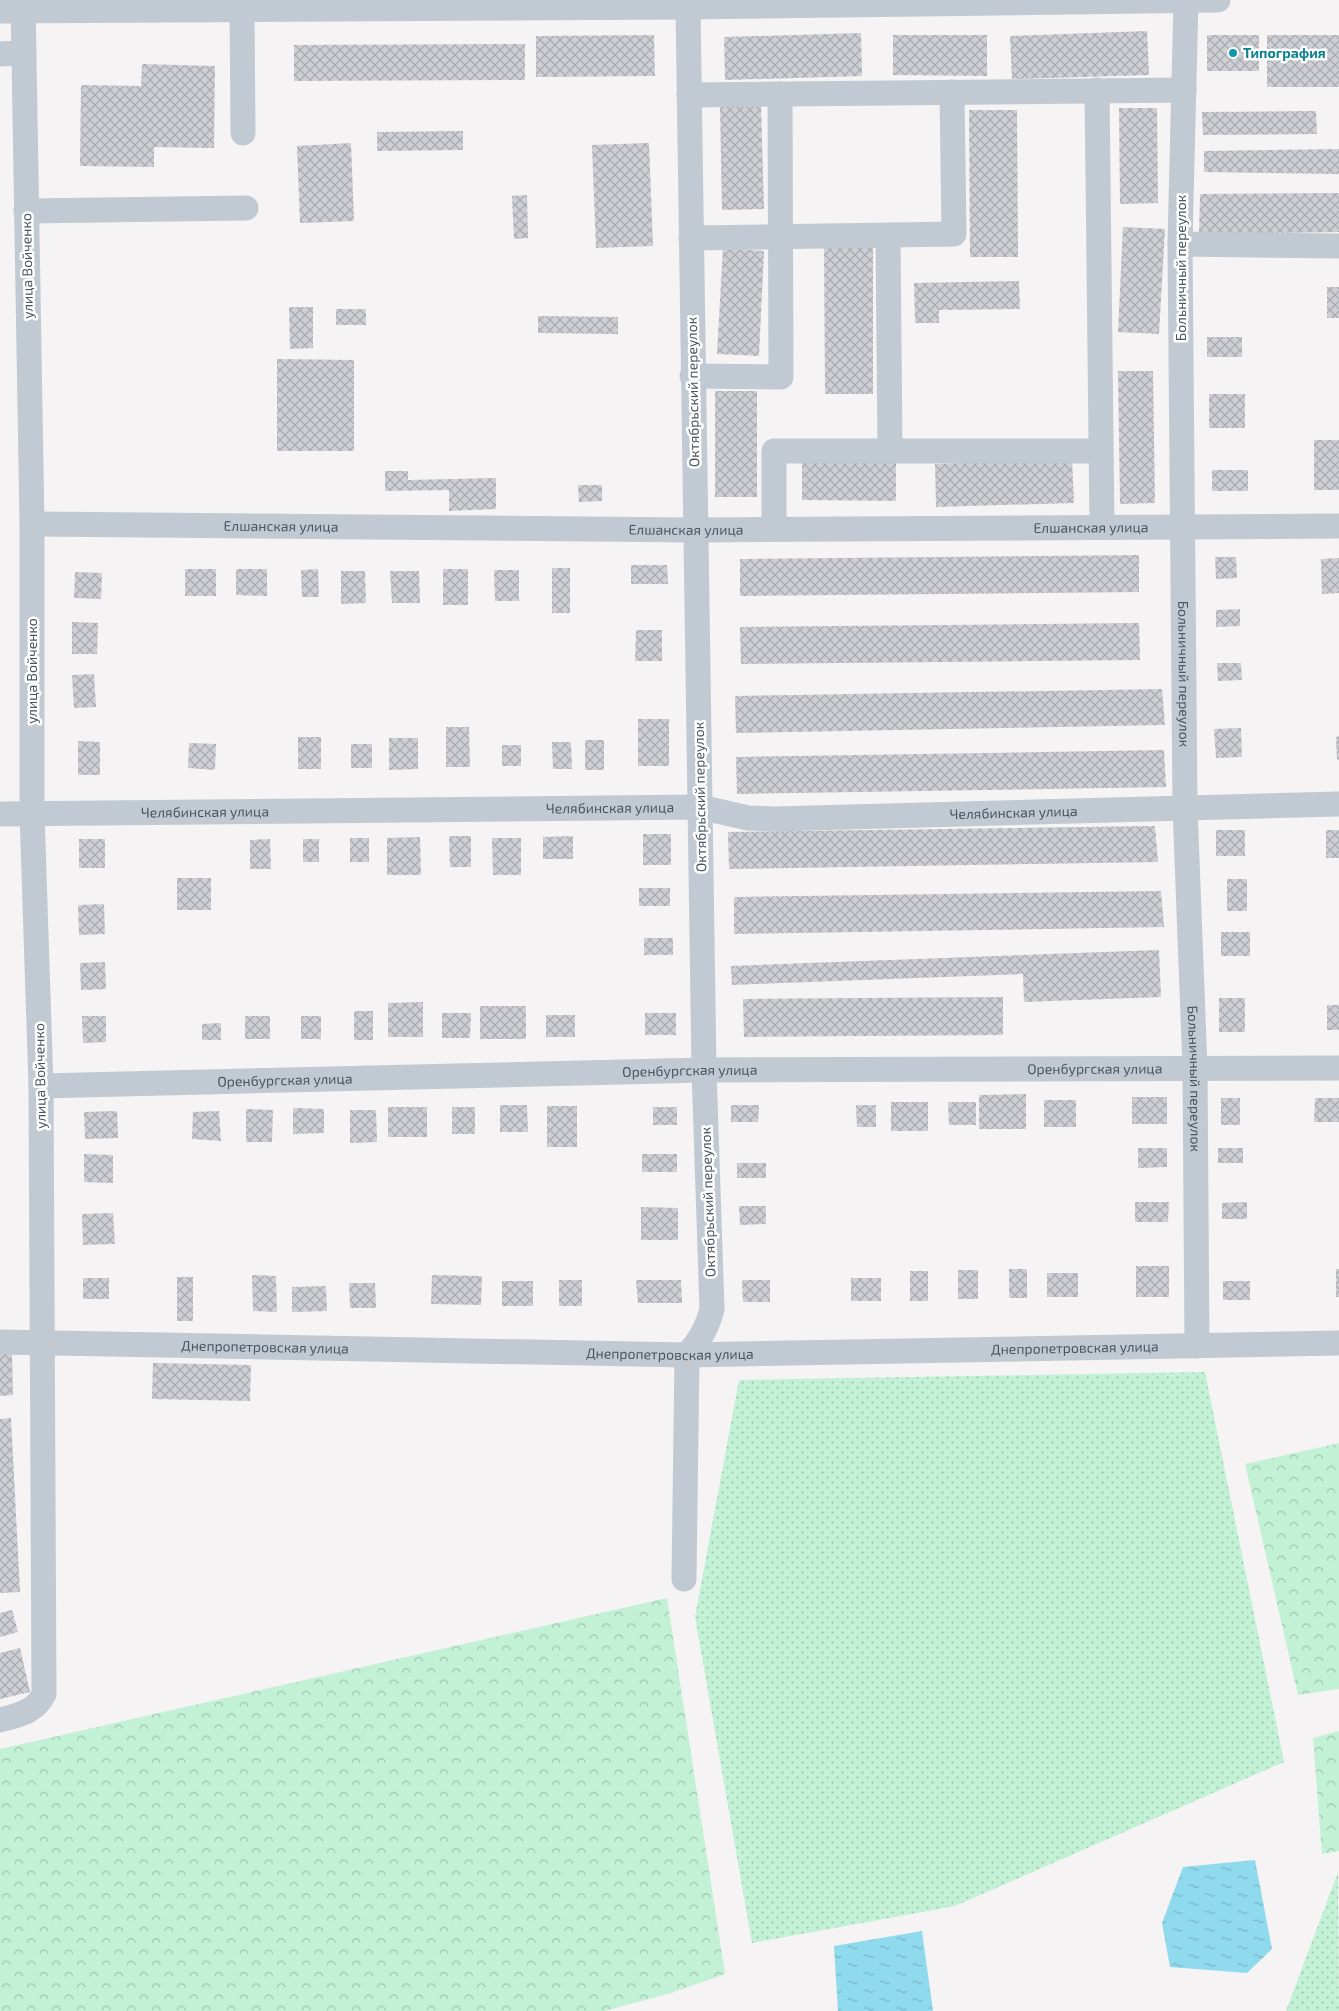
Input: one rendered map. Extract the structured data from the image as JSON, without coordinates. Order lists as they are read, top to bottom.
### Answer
{
  "streets": {
    "street": [
      "улица Войченко",
      "Больничный переулок",
      "Октябрьский переулок",
      "Елшанская улица",
      "Челябинская улица",
      "Оренбургская улица",
      "Днепропетровская улица"
    ]
  },
  "crossings": [
    ["улица Войченко", "Елшанская улица"],
    ["улица Войченко", "Челябинская улица"],
    ["улица Войченко", "Оренбургская улица"],
    ["улица Войченко", "Днепропетровская улица"],
    ["Больничный переулок", "Елшанская улица"],
    ["Больничный переулок", "Челябинская улица"],
    ["Больничный переулок", "Оренбургская улица"],
    ["Больничный переулок", "Днепропетровская улица"],
    ["Октябрьский переулок", "Елшанская улица"],
    ["Октябрьский переулок", "Челябинская улица"],
    ["Октябрьский переулок", "Оренбургская улица"],
    ["Октябрьский переулок", "Днепропетровская улица"]
  ],
  "places": ["Типография"]
}
